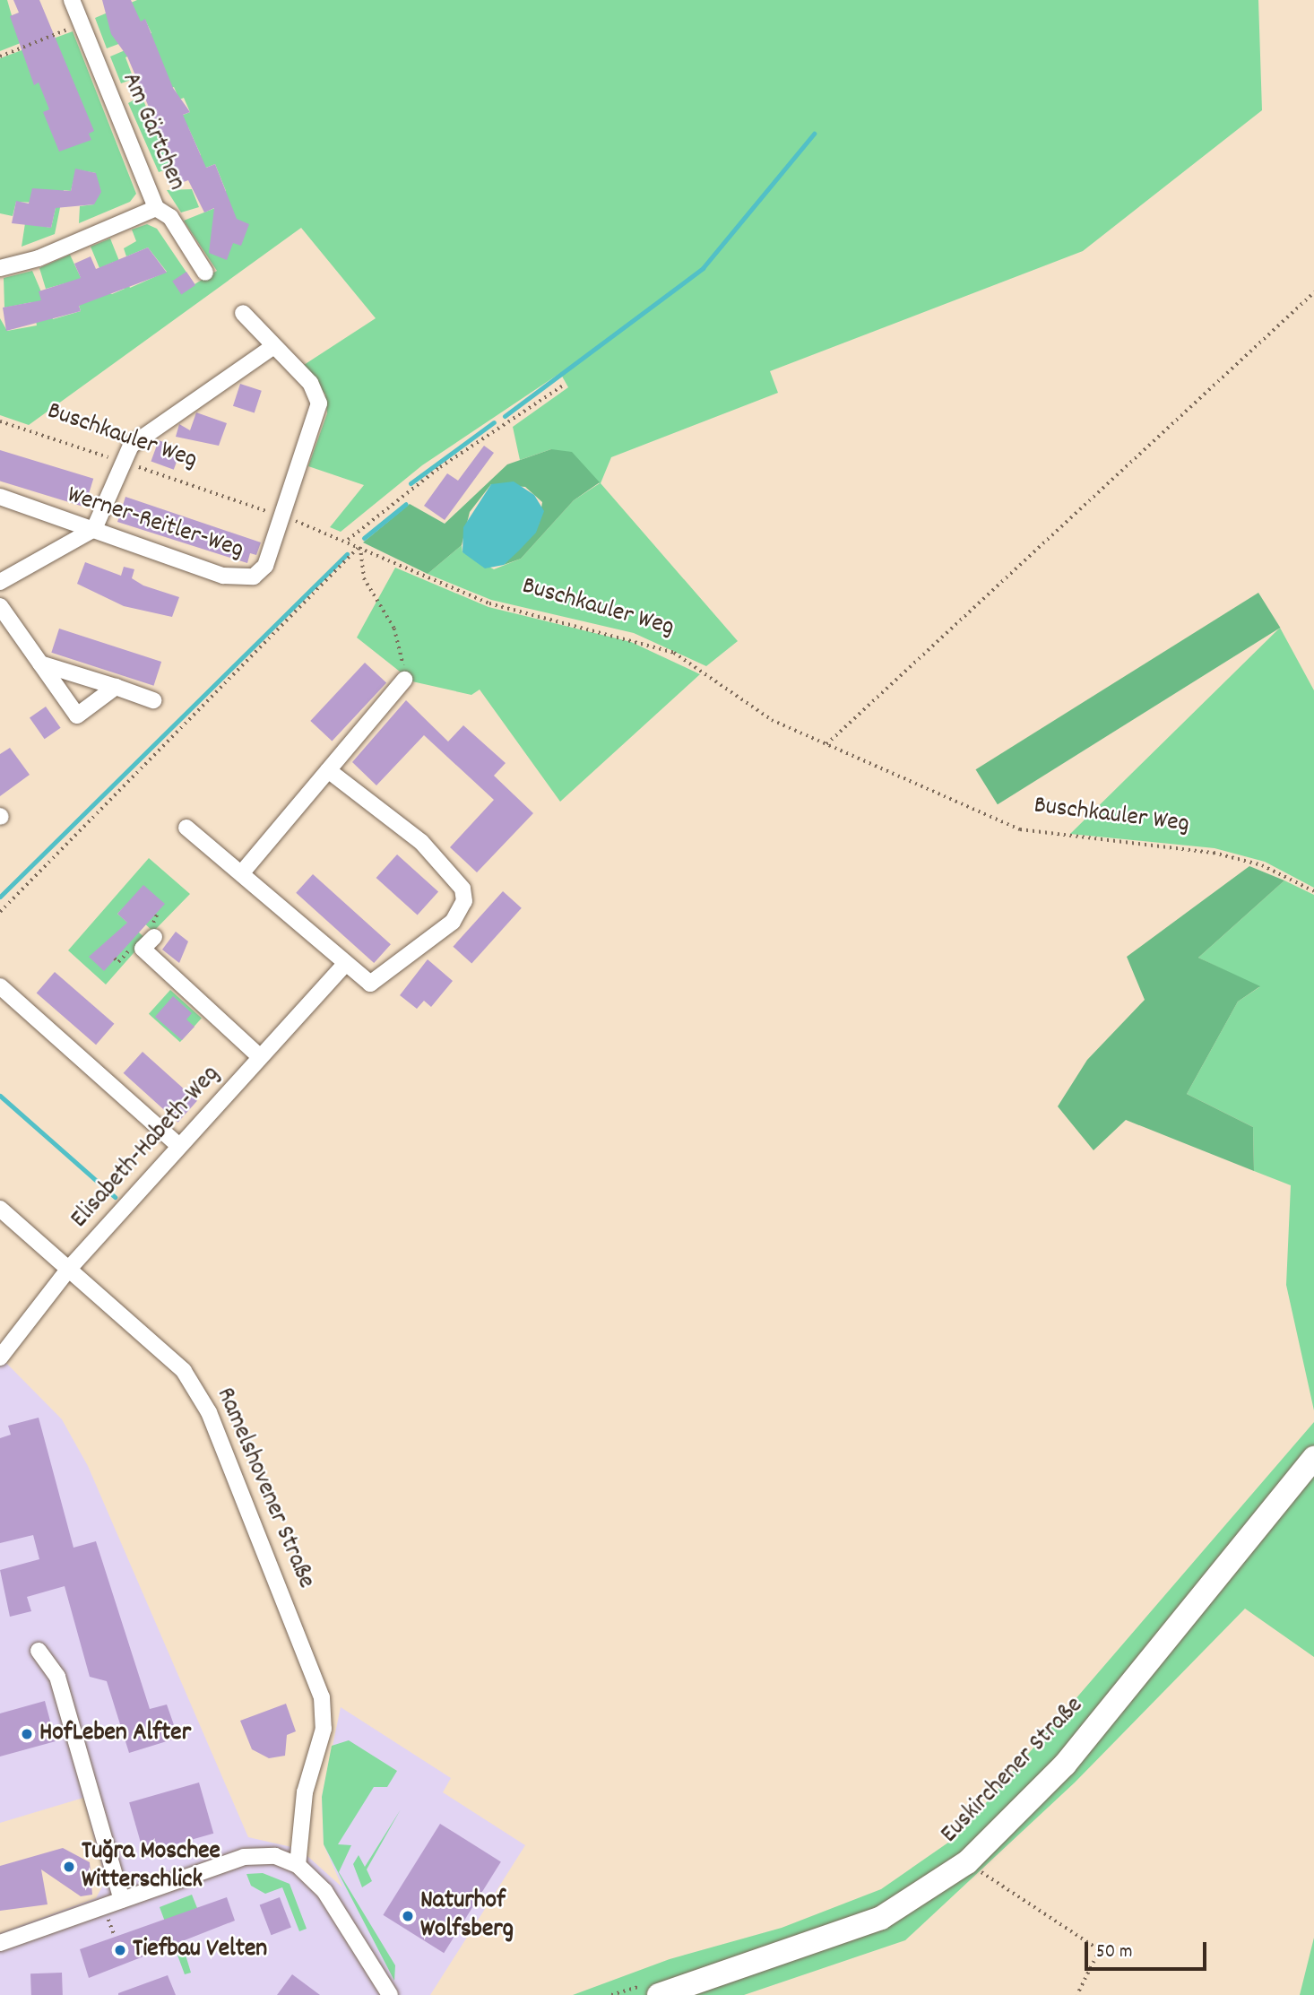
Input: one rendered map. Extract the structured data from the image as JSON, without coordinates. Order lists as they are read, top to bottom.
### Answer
{
  "streets": {
    "main road": ["Euskirchener Straße"],
    "street": [
      "Am Gärtchen",
      "Werner-Reitler-Weg",
      "Elisabeth-Habeth-Weg",
      "Ramelshovener Straße"
    ],
    "path": ["Buschkauler Weg"]
  },
  "crossings": [
    ["Buschkauler Weg", "Werner-Reitler-Weg"],
    ["Elisabeth-Habeth-Weg", "Ramelshovener Straße"]
  ],
  "places": [
    "HofLeben Alfter",
    "Tuğra Moschee Witterschlick",
    "Naturhof Wolfsberg",
    "Tiefbau Velten"
  ],
  "scale_bar": "50 m"
}
